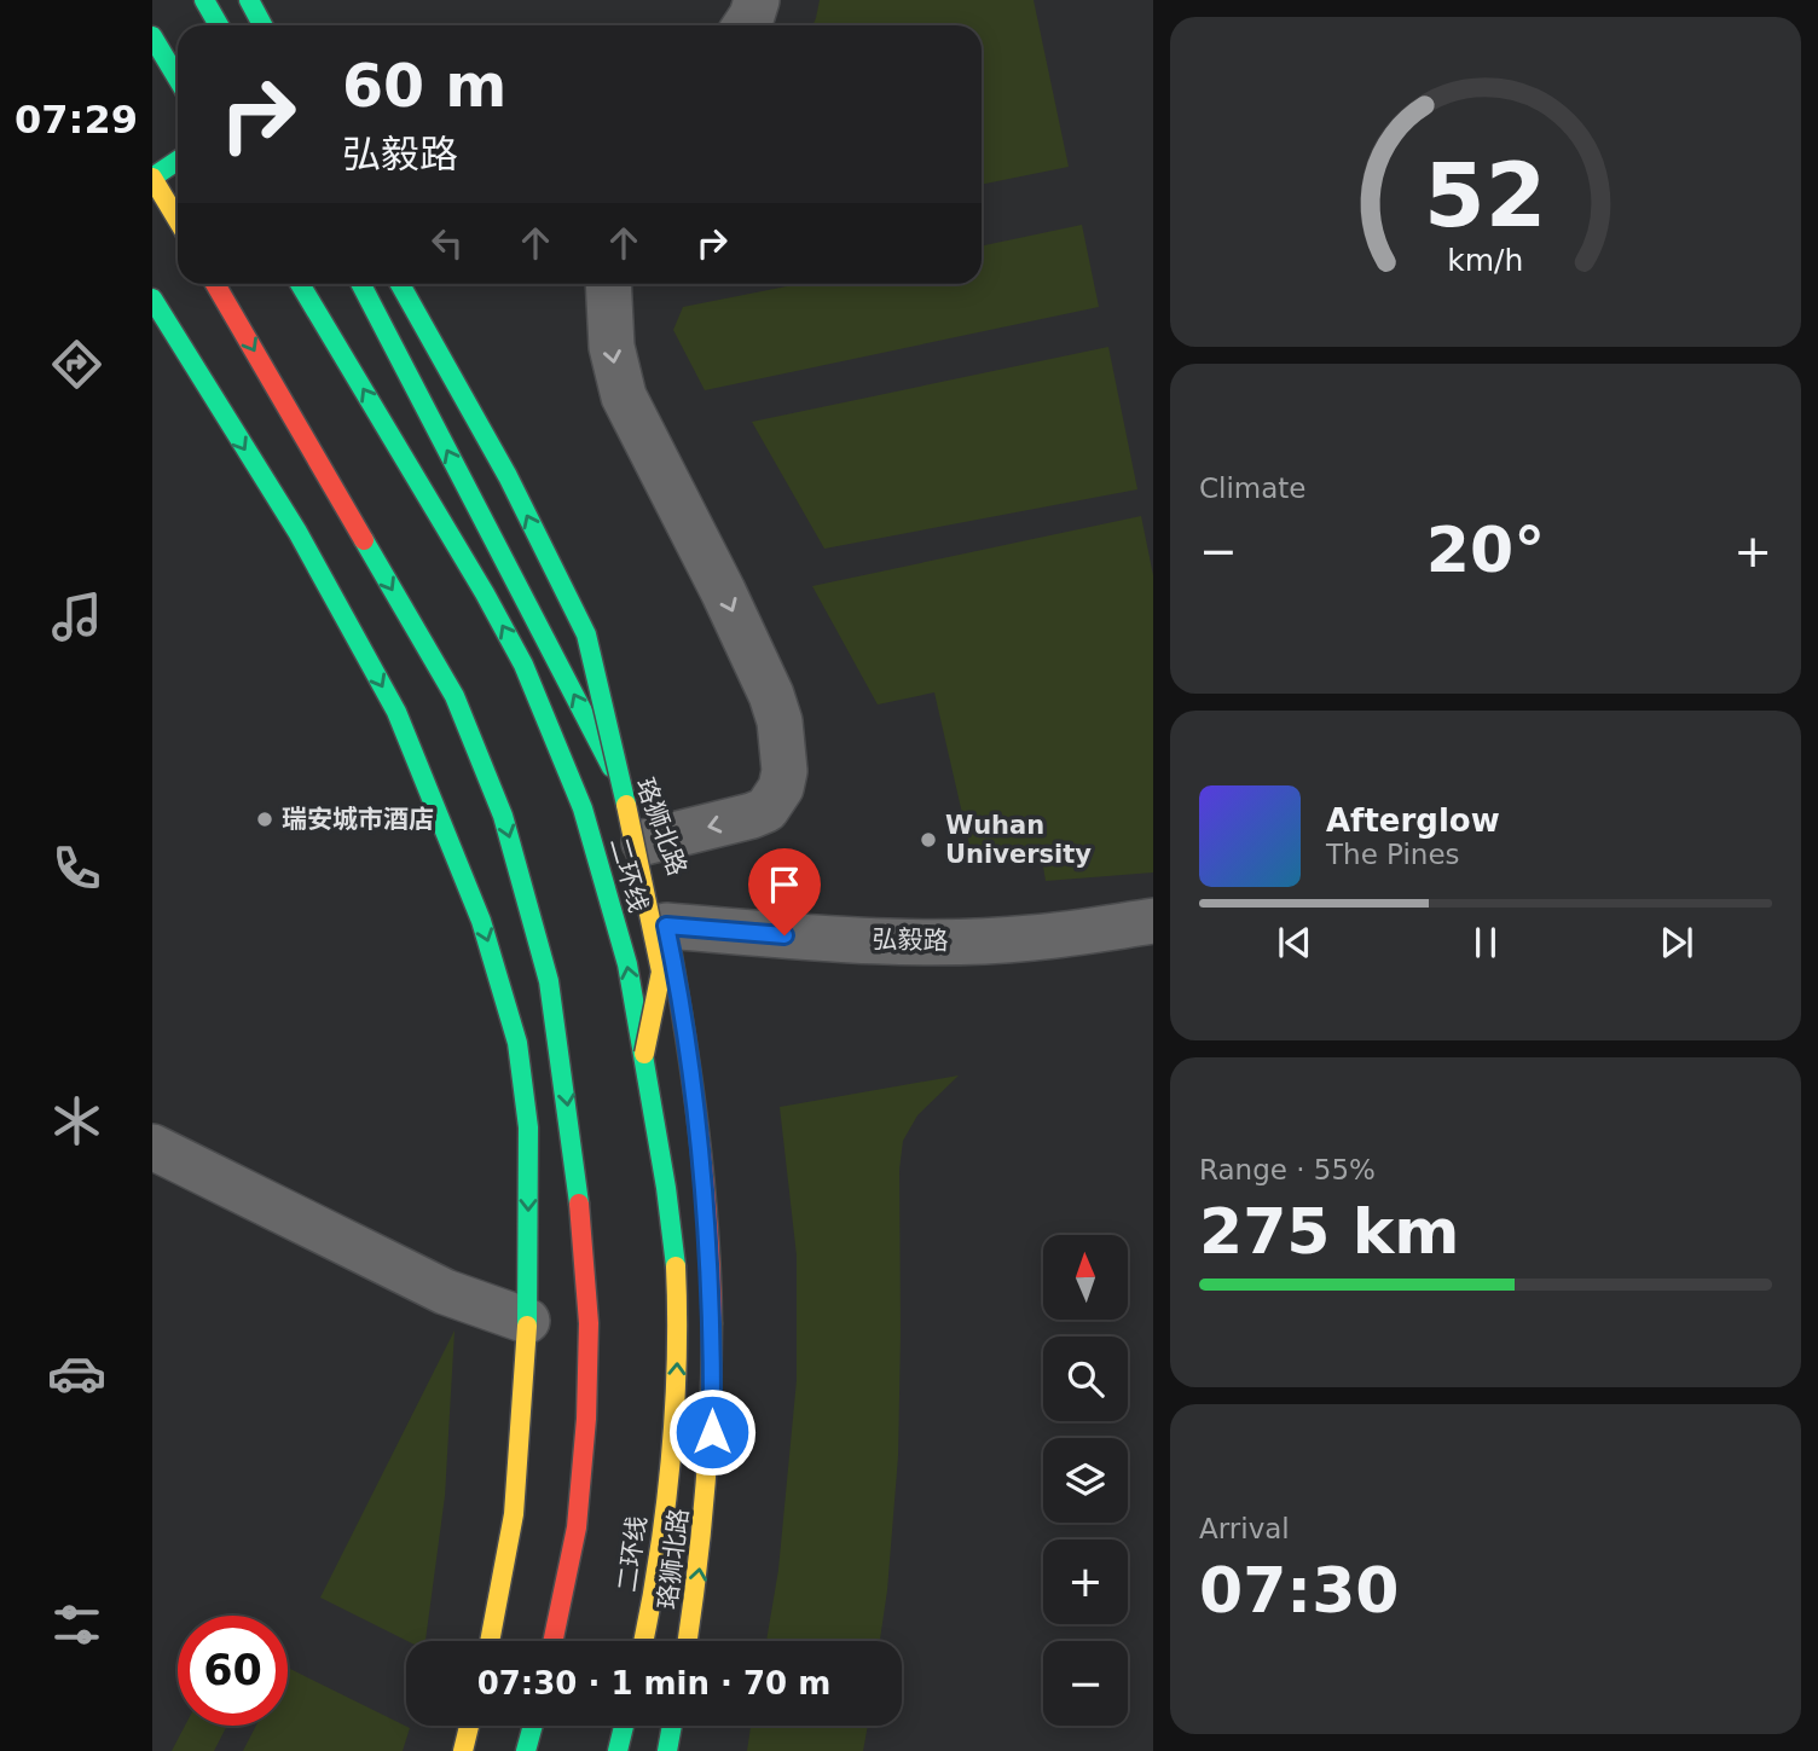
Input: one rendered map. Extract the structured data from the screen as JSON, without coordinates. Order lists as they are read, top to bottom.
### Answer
{
  "streets": {
    "main road": ["珞狮北路", "二环线"],
    "street": ["弘毅路"]
  },
  "crossings": [
    ["珞狮北路", "弘毅路"]
  ],
  "places": ["瑞安城市酒店", "Wuhan University"],
  "north": "top",
  "page": {
    "tabs": "07:29",
    "turn": ["60 m", "弘毅路"],
    "tile": [
      "Climate",
      ["Range · 55%", "275 km"],
      ["Arrival", "07:30"]
    ],
    "heat": ["−", "20°", "+"],
    "song": ["Afterglow", "The Pines"],
    "map_buttons": ["+", "−"],
    "limit": "60",
    "trip": "07:30 · 1 min · 70 m",
    "gauge": ["52", "km/h"]
  }
}
